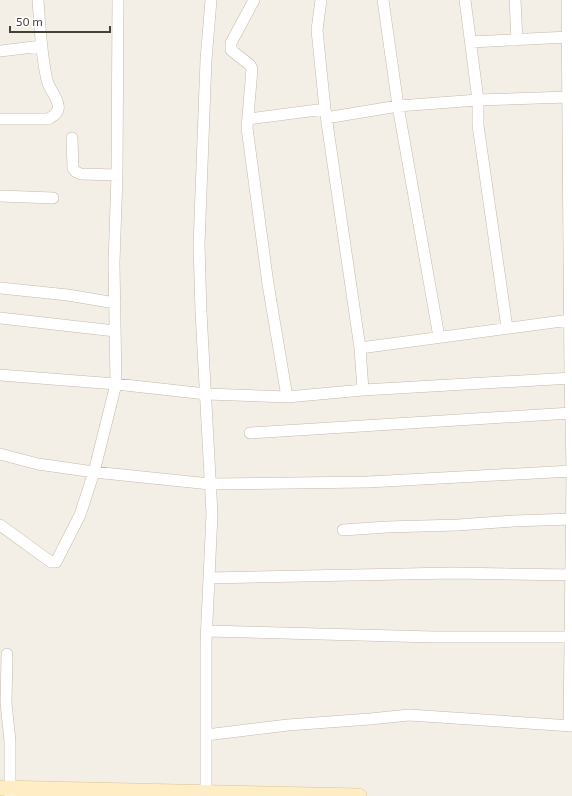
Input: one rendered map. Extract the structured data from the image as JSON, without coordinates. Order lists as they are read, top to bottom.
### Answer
{
  "scale_bar": "50 m"
}
